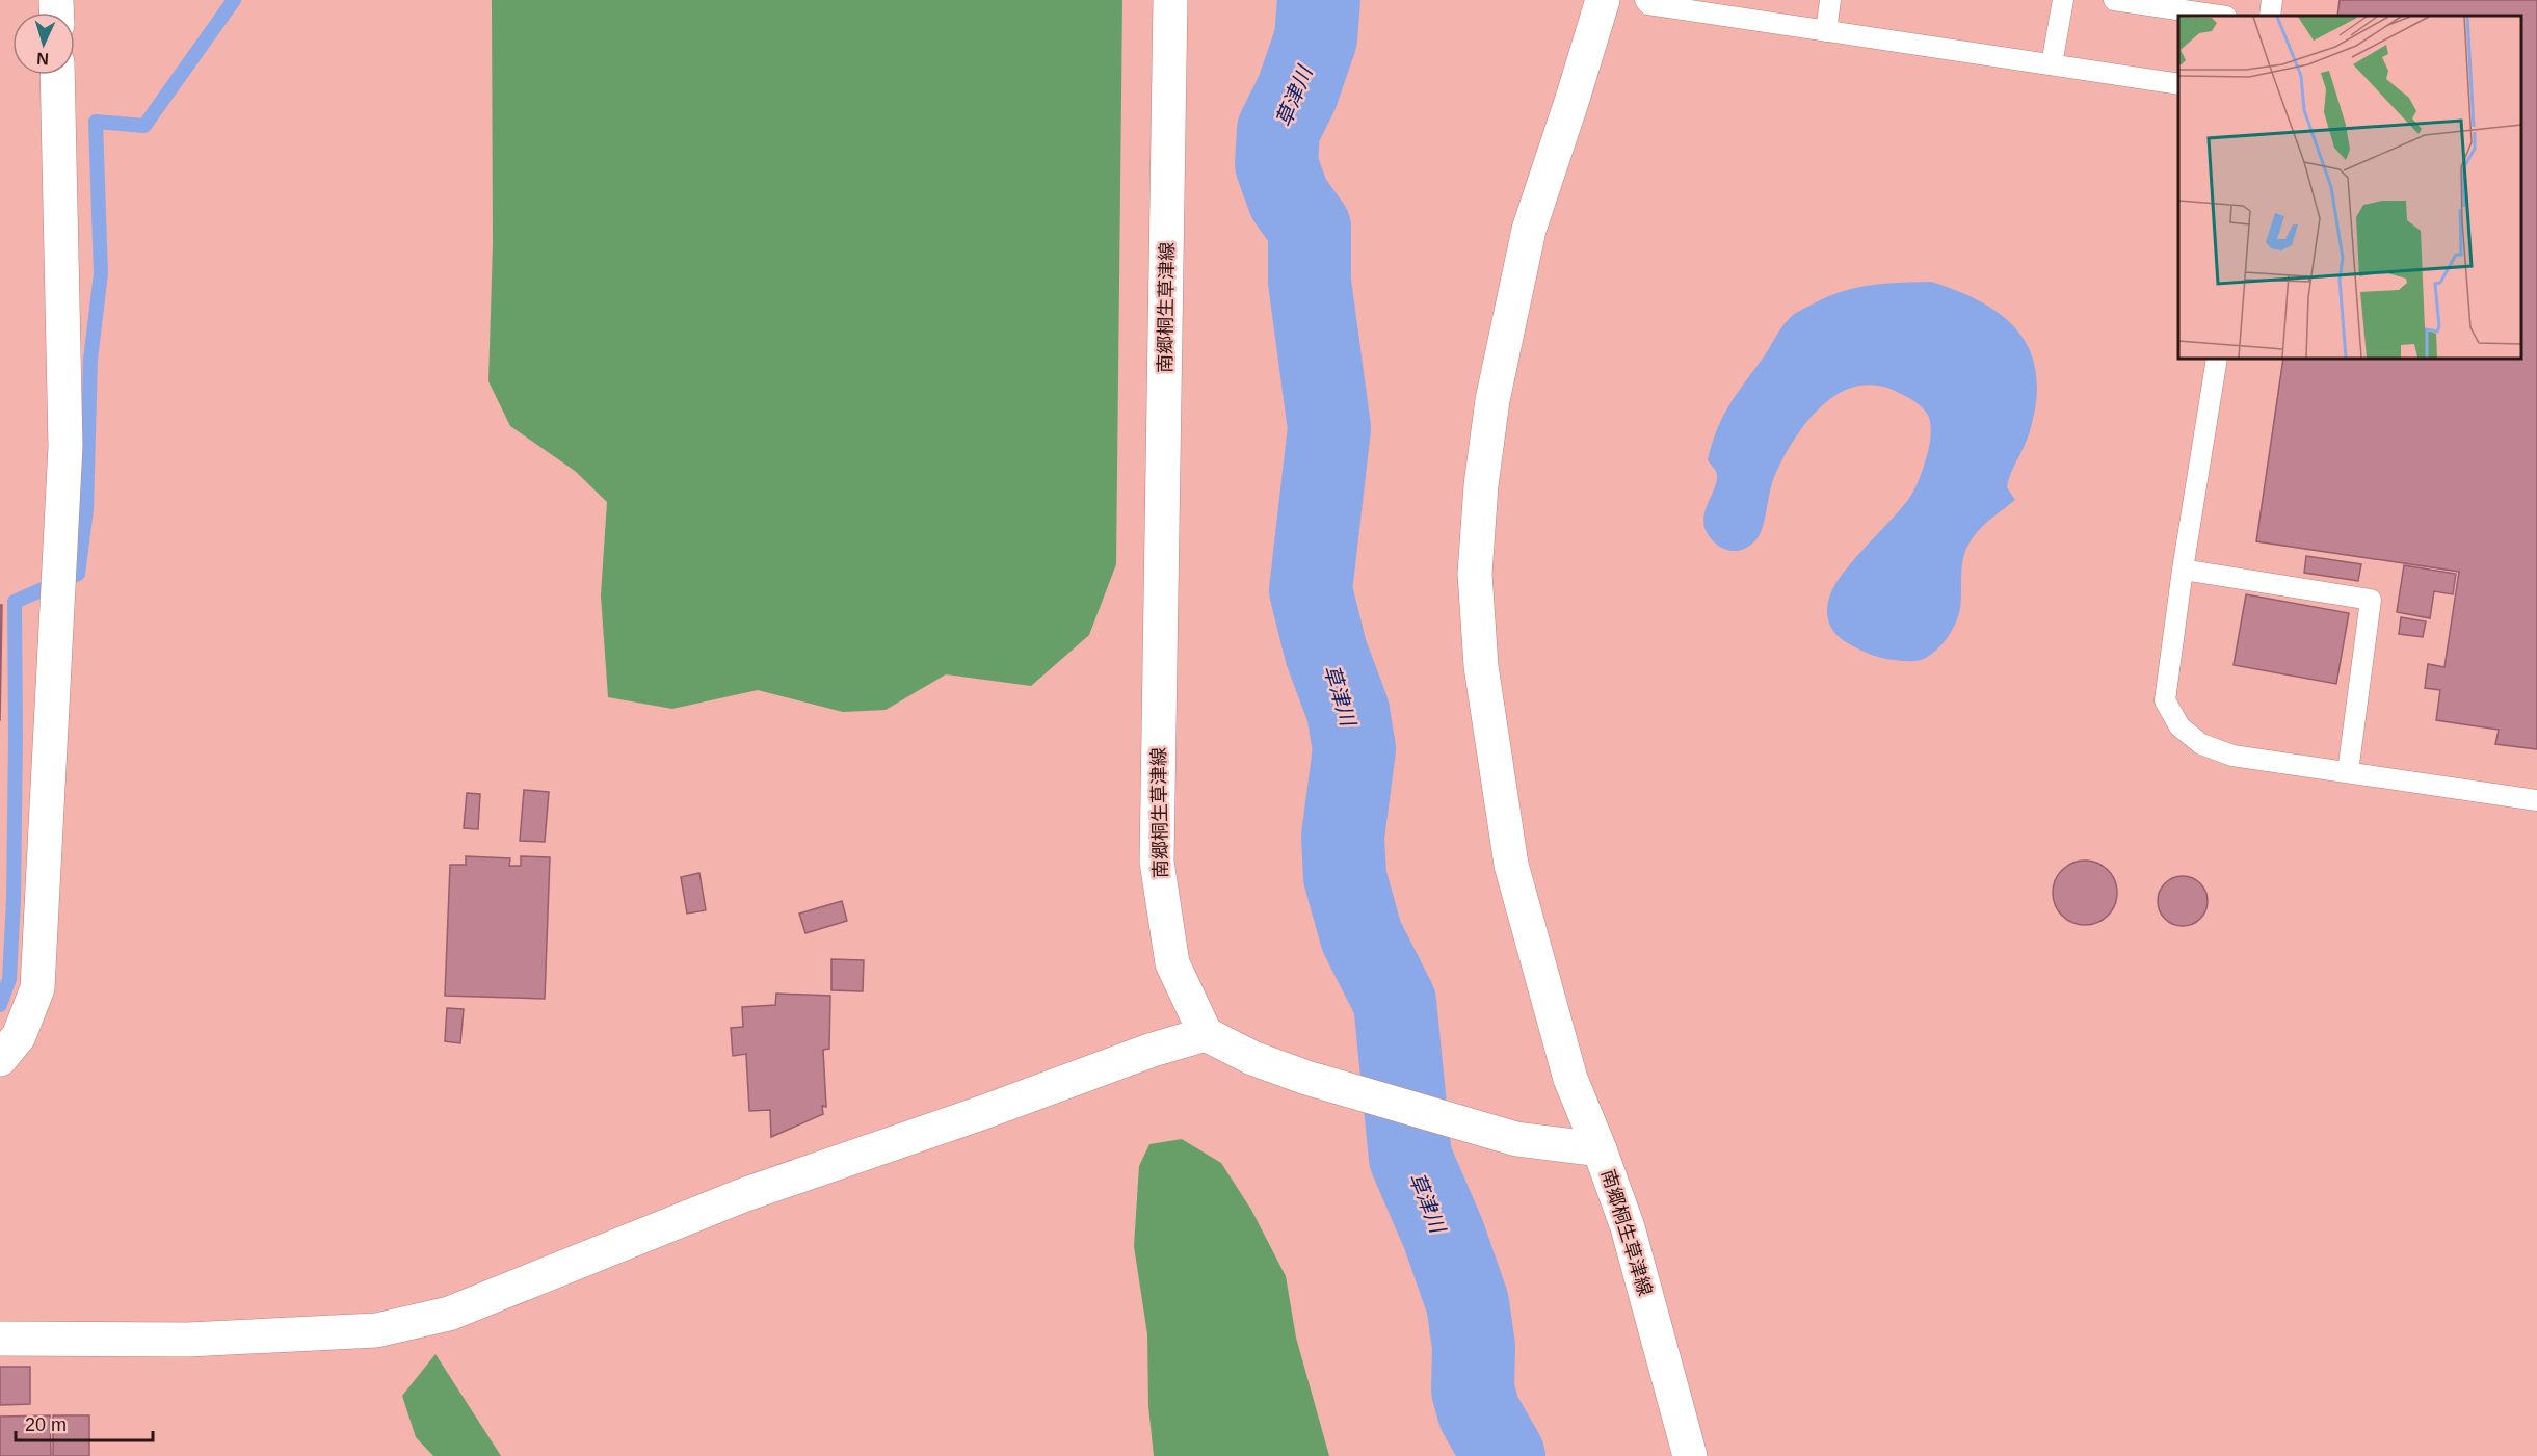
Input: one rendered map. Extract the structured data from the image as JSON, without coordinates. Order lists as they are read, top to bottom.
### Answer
{
  "streets": {
    "street": ["南郷桐生草津線"]
  },
  "water": ["草津川"],
  "scale_bar": "20 m",
  "north": "bottom"
}
